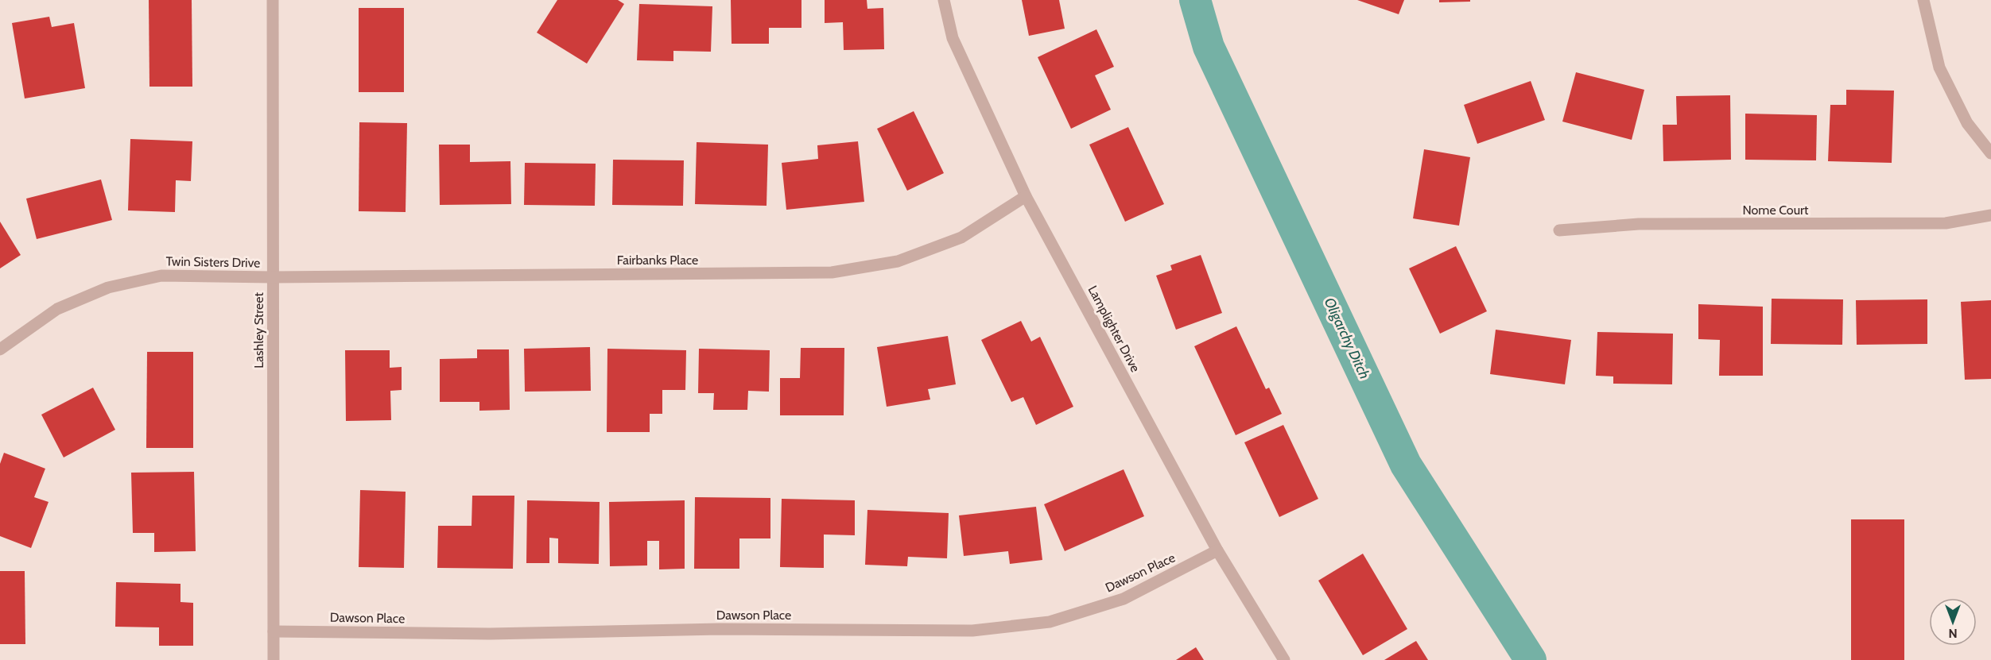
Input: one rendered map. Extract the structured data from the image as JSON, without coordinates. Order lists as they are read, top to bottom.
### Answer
{
  "streets": {
    "street": [
      "Nome Court",
      "Fairbanks Place",
      "Twin Sisters Drive",
      "Lamplighter Drive",
      "Lashley Street",
      "Dawson Place"
    ]
  },
  "crossings": [
    ["Fairbanks Place", "Twin Sisters Drive"],
    ["Fairbanks Place", "Lamplighter Drive"],
    ["Fairbanks Place", "Lashley Street"],
    ["Twin Sisters Drive", "Lashley Street"],
    ["Lamplighter Drive", "Dawson Place"],
    ["Lashley Street", "Dawson Place"]
  ],
  "water": ["Oligarchy Ditch"],
  "north": "bottom"
}
